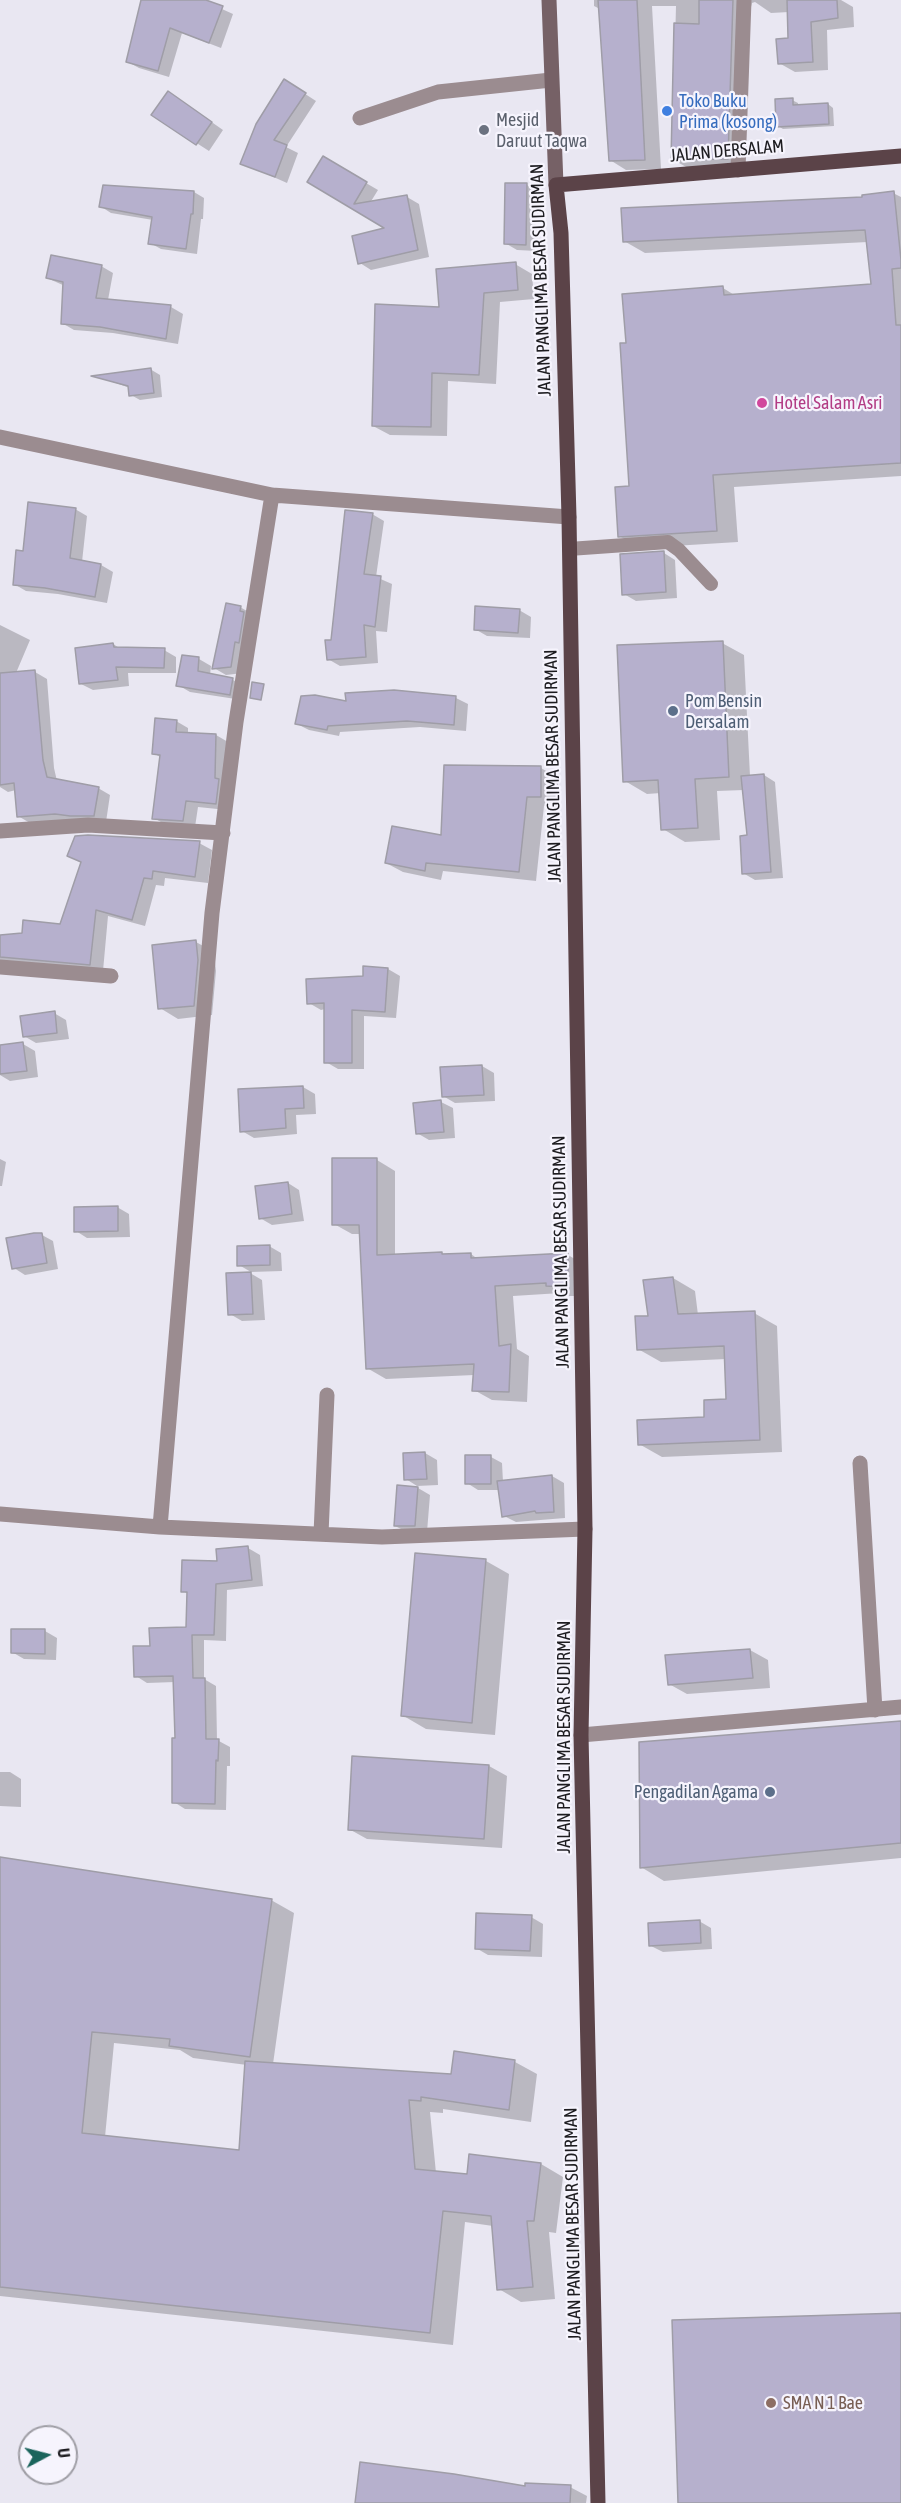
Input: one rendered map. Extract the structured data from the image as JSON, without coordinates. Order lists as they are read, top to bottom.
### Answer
{
  "streets": {
    "main road": ["JALAN DERSALAM", "JALAN PANGLIMA BESAR SUDIRMAN"]
  },
  "crossings": [
    ["JALAN DERSALAM", "JALAN PANGLIMA BESAR SUDIRMAN"]
  ],
  "places": [
    "Toko Buku Prima (kosong)",
    "Mesjid Daruut Taqwa",
    "Hotel Salam Asri",
    "Pom Bensin Dersalam",
    "Pengadilan Agama",
    "SMA N 1 Bae"
  ],
  "north": "right"
}
